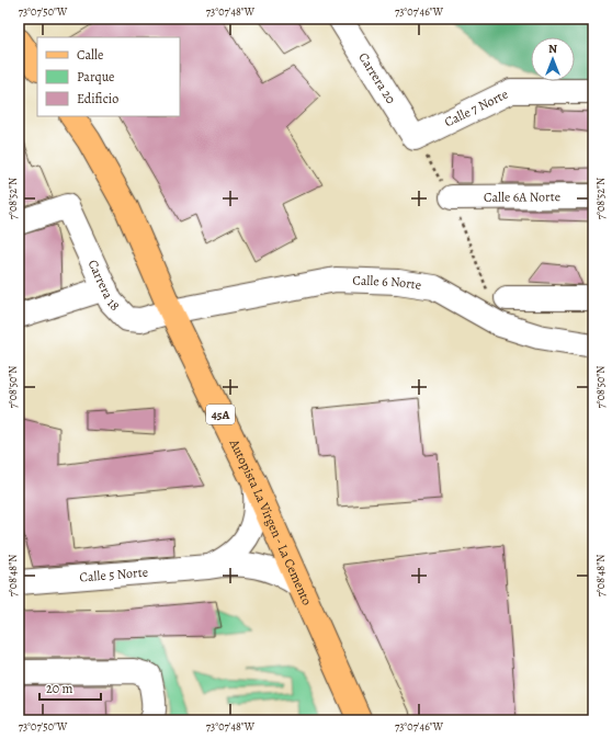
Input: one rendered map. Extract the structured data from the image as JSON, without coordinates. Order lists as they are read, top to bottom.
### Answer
{
  "streets": {
    "main road": ["45A", "Autopista La Virgen - La Cemento"],
    "street": [
      "Carrera 20",
      "Calle 7 Norte",
      "Calle 6A Norte",
      "Carrera 18",
      "Calle 6 Norte",
      "Calle 5 Norte"
    ]
  },
  "crossings": [
    ["Carrera 20", "Calle 7 Norte"],
    ["Carrera 18", "Calle 6 Norte"],
    ["Carrera 18", "Autopista La Virgen - La Cemento"],
    ["Calle 6 Norte", "Autopista La Virgen - La Cemento"],
    ["Autopista La Virgen - La Cemento", "Calle 5 Norte"]
  ],
  "legend": ["Calle", "Parque", "Edificio"],
  "scale_bar": "20 m",
  "north": "top",
  "coordinates": [
    "73°07'50\"W",
    "73°07'48\"W",
    "73°07'46\"W",
    "7°08'52\"N",
    "7°08'50\"N",
    "7°08'48\"N"
  ]
}
